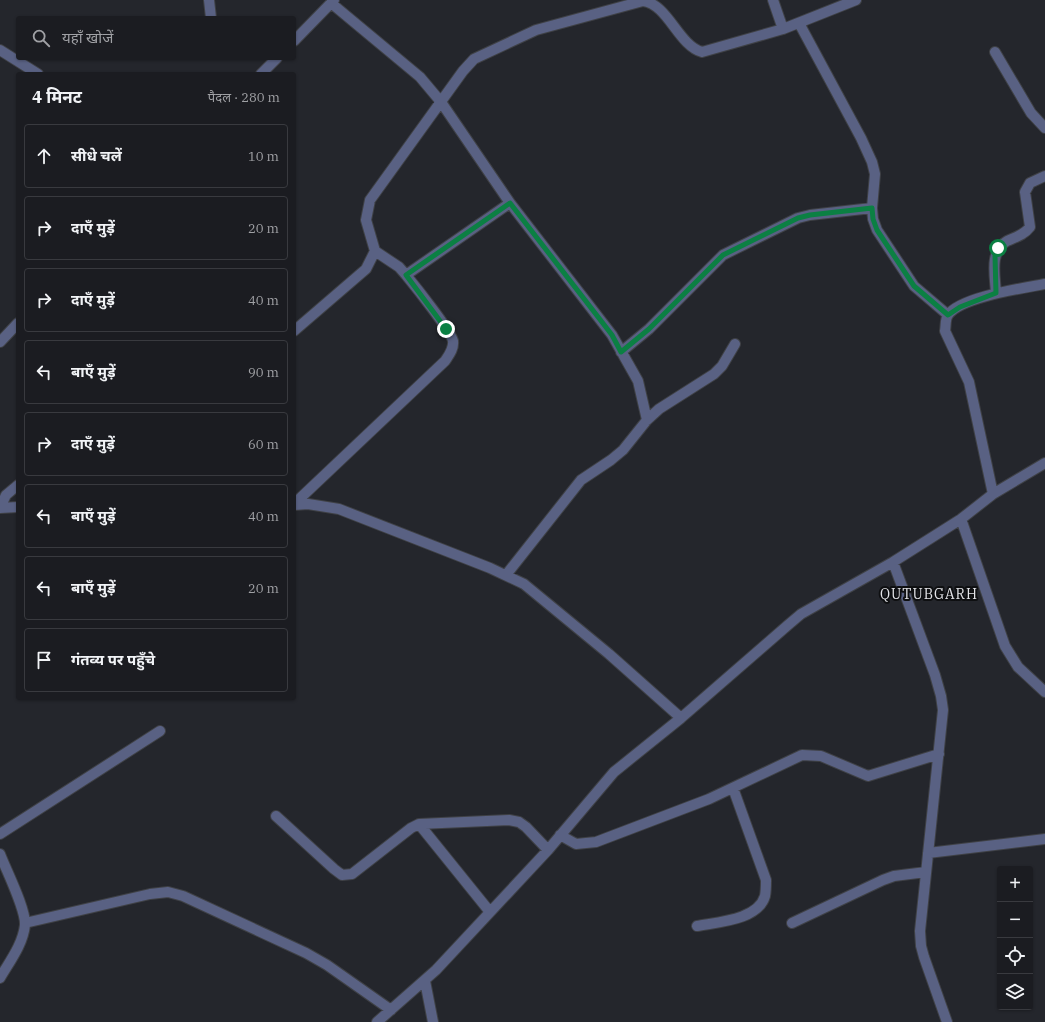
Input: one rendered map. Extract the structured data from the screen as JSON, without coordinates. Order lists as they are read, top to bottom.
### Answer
{
  "districts": ["QUTUBGARH"],
  "page": {
    "search": "यहाँ खोजें",
    "heading": ["4 मिनट", "पैदल · 280 m"],
    "list": [
      ["सीधे चलें", "10 m"],
      ["दाएँ मुड़ें", "20 m"],
      ["दाएँ मुड़ें", "40 m"],
      ["बाएँ मुड़ें", "90 m"],
      ["दाएँ मुड़ें", "60 m"],
      ["बाएँ मुड़ें", "40 m"],
      ["बाएँ मुड़ें", "20 m"],
      "गंतव्य पर पहुँचे"
    ],
    "map_buttons": ["+", "−"]
  }
}
